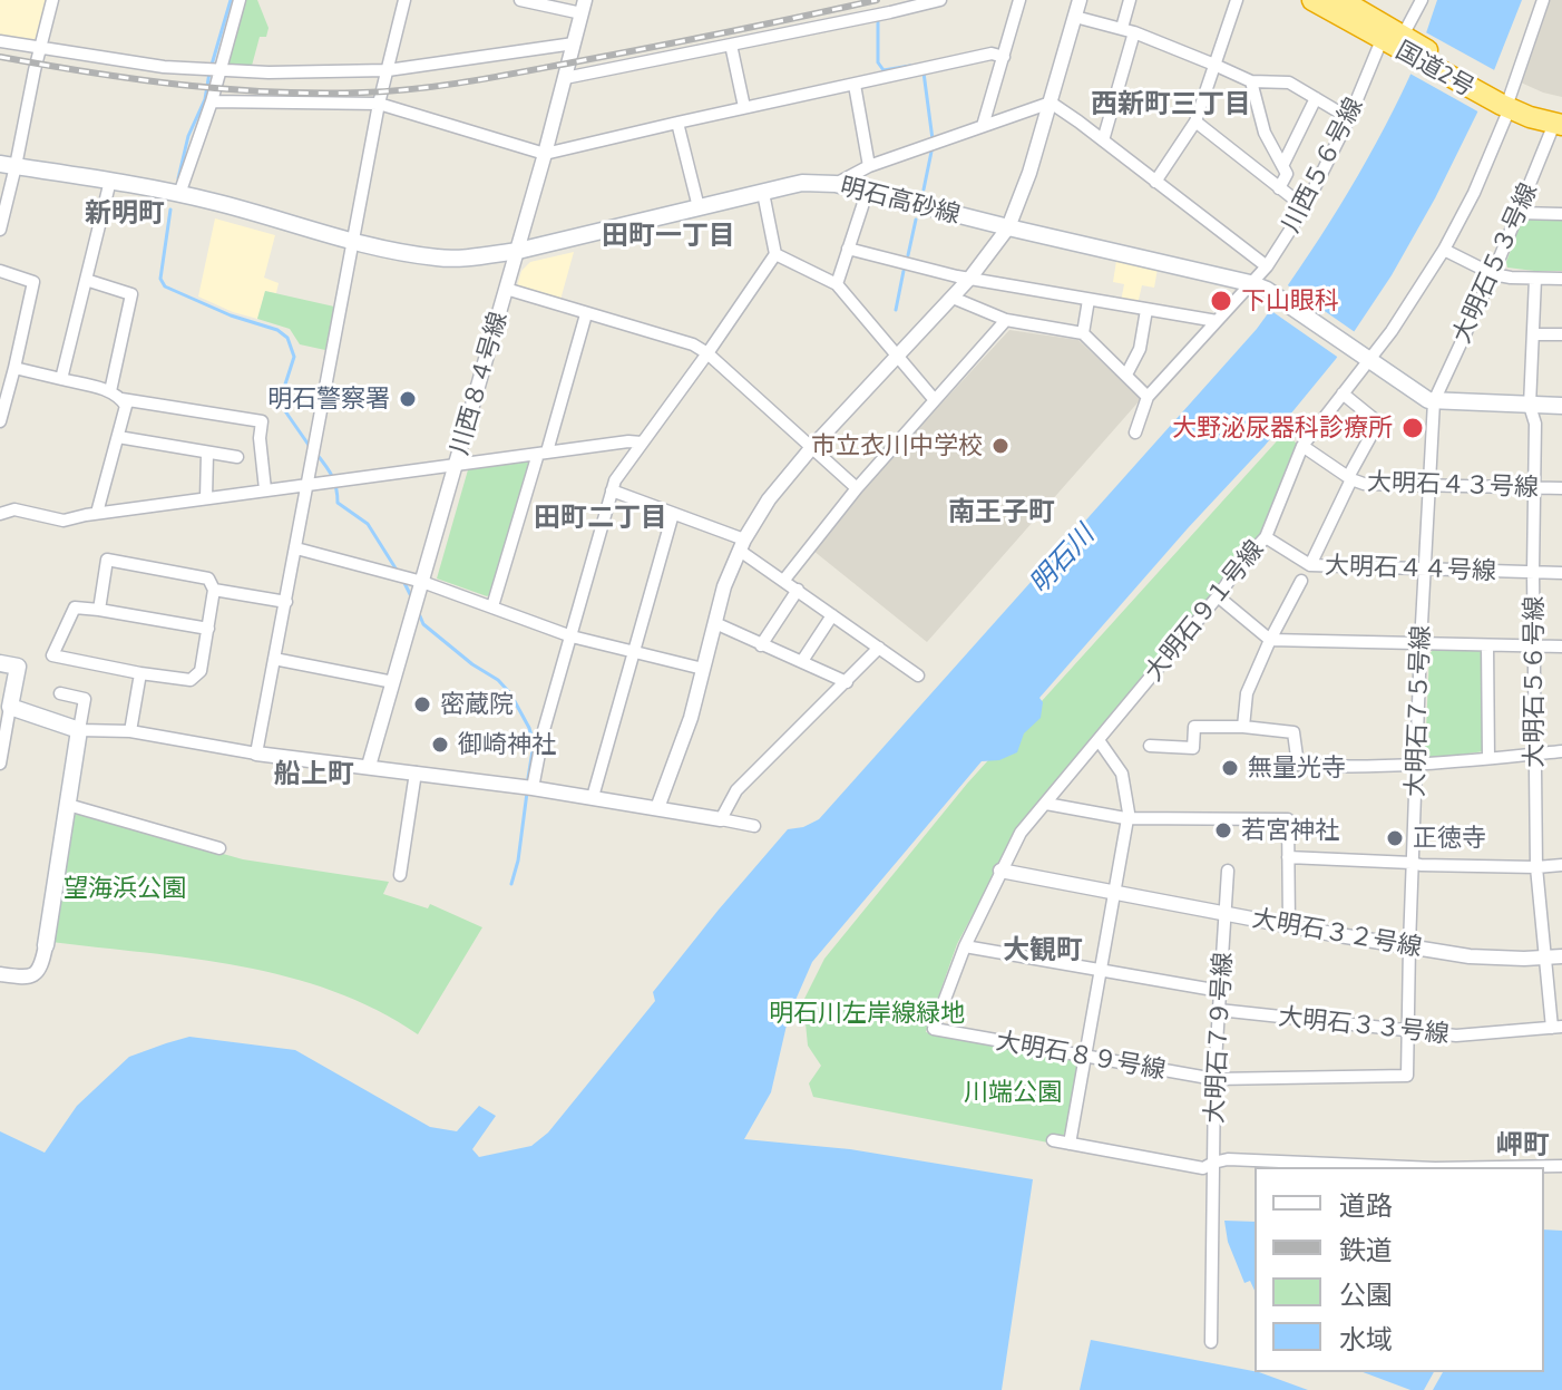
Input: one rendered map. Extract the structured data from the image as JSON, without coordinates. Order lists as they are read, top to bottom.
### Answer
{
  "streets": {
    "highway": ["国道2号"],
    "main road": ["明石高砂線"],
    "street": [
      "川西５６号線",
      "大明石５３号線",
      "川西８４号線",
      "大明石４３号線",
      "大明石４４号線",
      "大明石９１号線",
      "大明石５６号線",
      "大明石７５号線",
      "大明石３２号線",
      "大明石３３号線",
      "大明石７９号線",
      "大明石８９号線"
    ]
  },
  "crossings": [
    ["国道2号", "川西５６号線"],
    ["国道2号", "大明石５３号線"],
    ["国道2号", "大明石９１号線"],
    ["川西５６号線", "明石高砂線"],
    ["明石高砂線", "大明石５３号線"],
    ["明石高砂線", "川西８４号線"],
    ["明石高砂線", "大明石９１号線"],
    ["明石高砂線", "大明石５６号線"],
    ["明石高砂線", "大明石７５号線"],
    ["大明石５３号線", "大明石７５号線"],
    ["大明石４３号線", "大明石９１号線"],
    ["大明石４３号線", "大明石５６号線"],
    ["大明石４３号線", "大明石７５号線"],
    ["大明石４４号線", "大明石９１号線"],
    ["大明石４４号線", "大明石５６号線"],
    ["大明石４４号線", "大明石７５号線"],
    ["大明石９１号線", "大明石８９号線"],
    ["大明石５６号線", "大明石３２号線"],
    ["大明石５６号線", "大明石３３号線"],
    ["大明石７５号線", "大明石３２号線"],
    ["大明石７５号線", "大明石３３号線"],
    ["大明石７５号線", "大明石８９号線"],
    ["大明石３２号線", "大明石７９号線"],
    ["大明石３２号線", "大明石８９号線"],
    ["大明石３３号線", "大明石７９号線"],
    ["大明石７９号線", "大明石８９号線"]
  ],
  "districts": [
    "西新町三丁目",
    "新明町",
    "田町一丁目",
    "南王子町",
    "田町二丁目",
    "船上町",
    "大観町",
    "岬町"
  ],
  "water": ["明石川"],
  "parks": ["望海浜公園", "明石川左岸線緑地", "川端公園"],
  "places": [
    "下山眼科",
    "明石警察署",
    "大野泌尿器科診療所",
    "市立衣川中学校",
    "密蔵院",
    "御崎神社",
    "無量光寺",
    "若宮神社",
    "正徳寺"
  ],
  "legend": [
    "道路",
    "鉄道",
    "公園",
    "水域"
  ]
}
